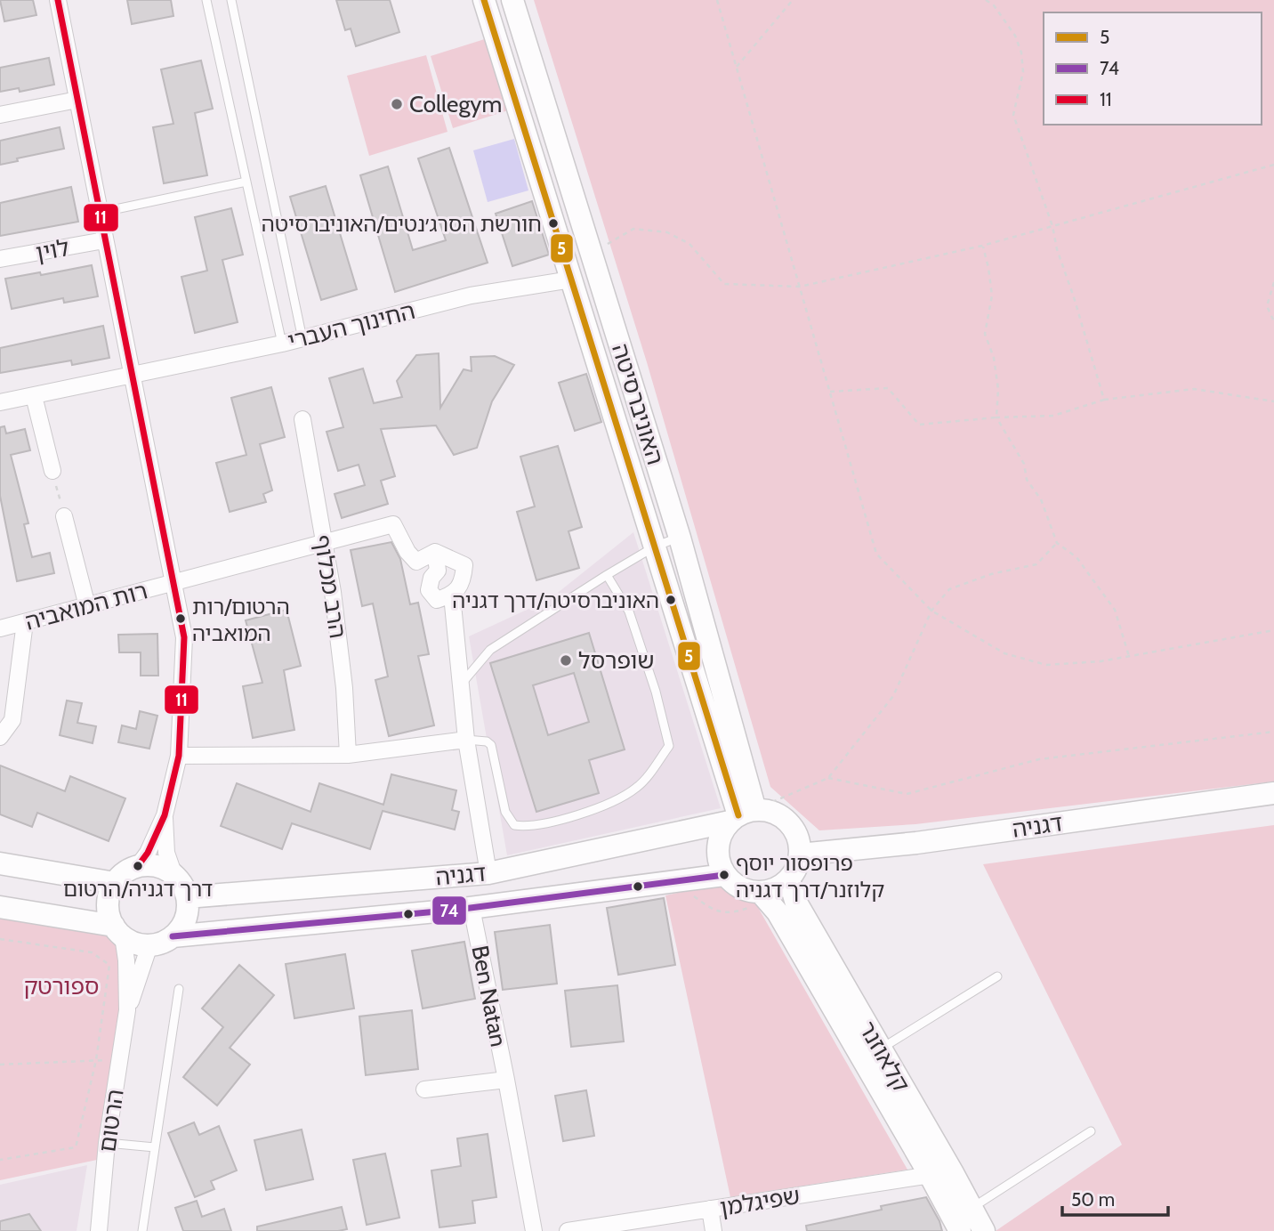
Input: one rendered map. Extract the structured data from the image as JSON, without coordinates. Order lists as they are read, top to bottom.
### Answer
{
  "streets": {
    "street": [
      "לוין",
      "החינוך העברי",
      "האוניברסיטה",
      "הרב מכלוף",
      "רות המואביה",
      "דגניה",
      "Ben Natan",
      "קלאוזנר",
      "הרטום",
      "שפיגלמן"
    ]
  },
  "crossings": [
    ["החינוך העברי", "האוניברסיטה"],
    ["האוניברסיטה", "דגניה"],
    ["האוניברסיטה", "קלאוזנר"],
    ["הרב מכלוף", "רות המואביה"],
    ["דגניה", "קלאוזנר"],
    ["דגניה", "הרטום"],
    ["קלאוזנר", "שפיגלמן"]
  ],
  "parks": ["ספורטק"],
  "places": [
    "Collegym",
    "חורשת הסרג׳נטים/האוניברסיטה",
    "האוניברסיטה/דרך דגניה",
    "הרטום/רות המואביה",
    "שופרסל",
    "דרך דגניה/הרטום",
    "פרופסור יוסף קלוזנר/דרך דגניה"
  ],
  "lines": ["transit line 5", "transit line 11", "transit line 74"],
  "legend": ["5", "74", "11"],
  "scale_bar": "50 m"
}
